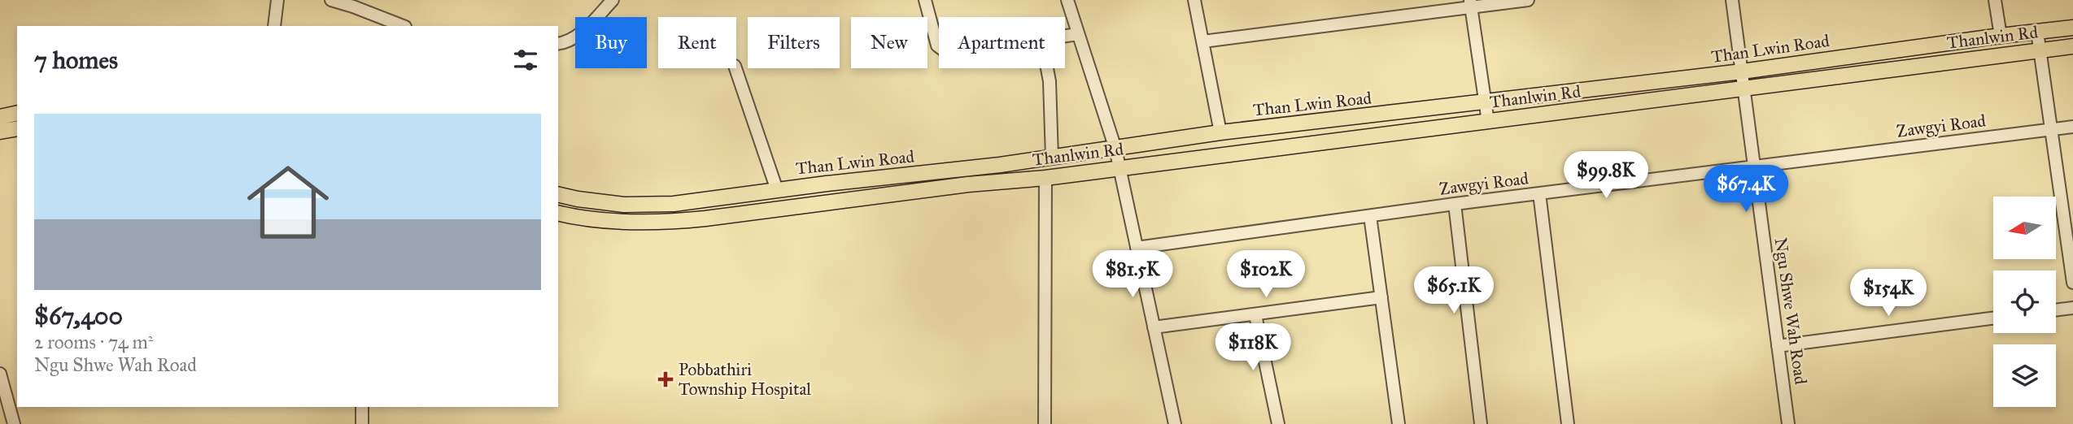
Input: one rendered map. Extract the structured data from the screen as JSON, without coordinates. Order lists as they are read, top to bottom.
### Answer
{
  "streets": {
    "main road": ["Thanlwin Rd", "Than Lwin Road"],
    "street": ["Zawgyi Road", "Ngu Shwe Wah Road"]
  },
  "crossings": [
    ["Thanlwin Rd", "Than Lwin Road"],
    ["Thanlwin Rd", "Ngu Shwe Wah Road"],
    ["Than Lwin Road", "Ngu Shwe Wah Road"],
    ["Zawgyi Road", "Ngu Shwe Wah Road"]
  ],
  "places": {
    "health": ["Pobbathiri Township Hospital"]
  },
  "north": "left",
  "page": {
    "chip": [
      "Buy",
      "Rent",
      "Filters",
      "New",
      "Apartment"
    ],
    "heading": "7 homes",
    "list": [
      {
        "name": "$67,400",
        "note": "2 rooms · 74 m² · Ngu Shwe Wah Road"
      }
    ],
    "price": [
      "$99.8K",
      "$67.4K",
      "$81.5K",
      "$102K",
      "$65.1K",
      "$154K",
      "$118K"
    ]
  }
}
